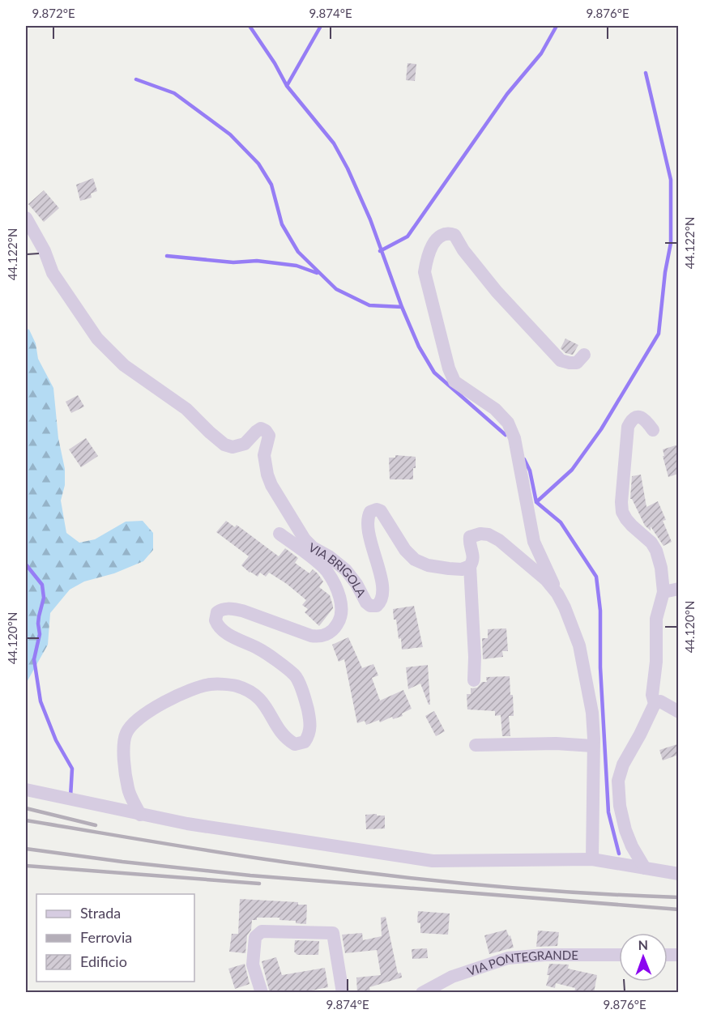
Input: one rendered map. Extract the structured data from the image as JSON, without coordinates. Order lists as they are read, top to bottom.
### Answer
{
  "streets": {
    "street": ["VIA BRIGOLA", "VIA PONTEGRANDE"]
  },
  "legend": ["Strada", "Ferrovia", "Edificio"],
  "north": "top",
  "coordinates": [
    "9.872°E",
    "9.874°E",
    "9.876°E",
    "44.122°N",
    "44.120°N"
  ]
}
